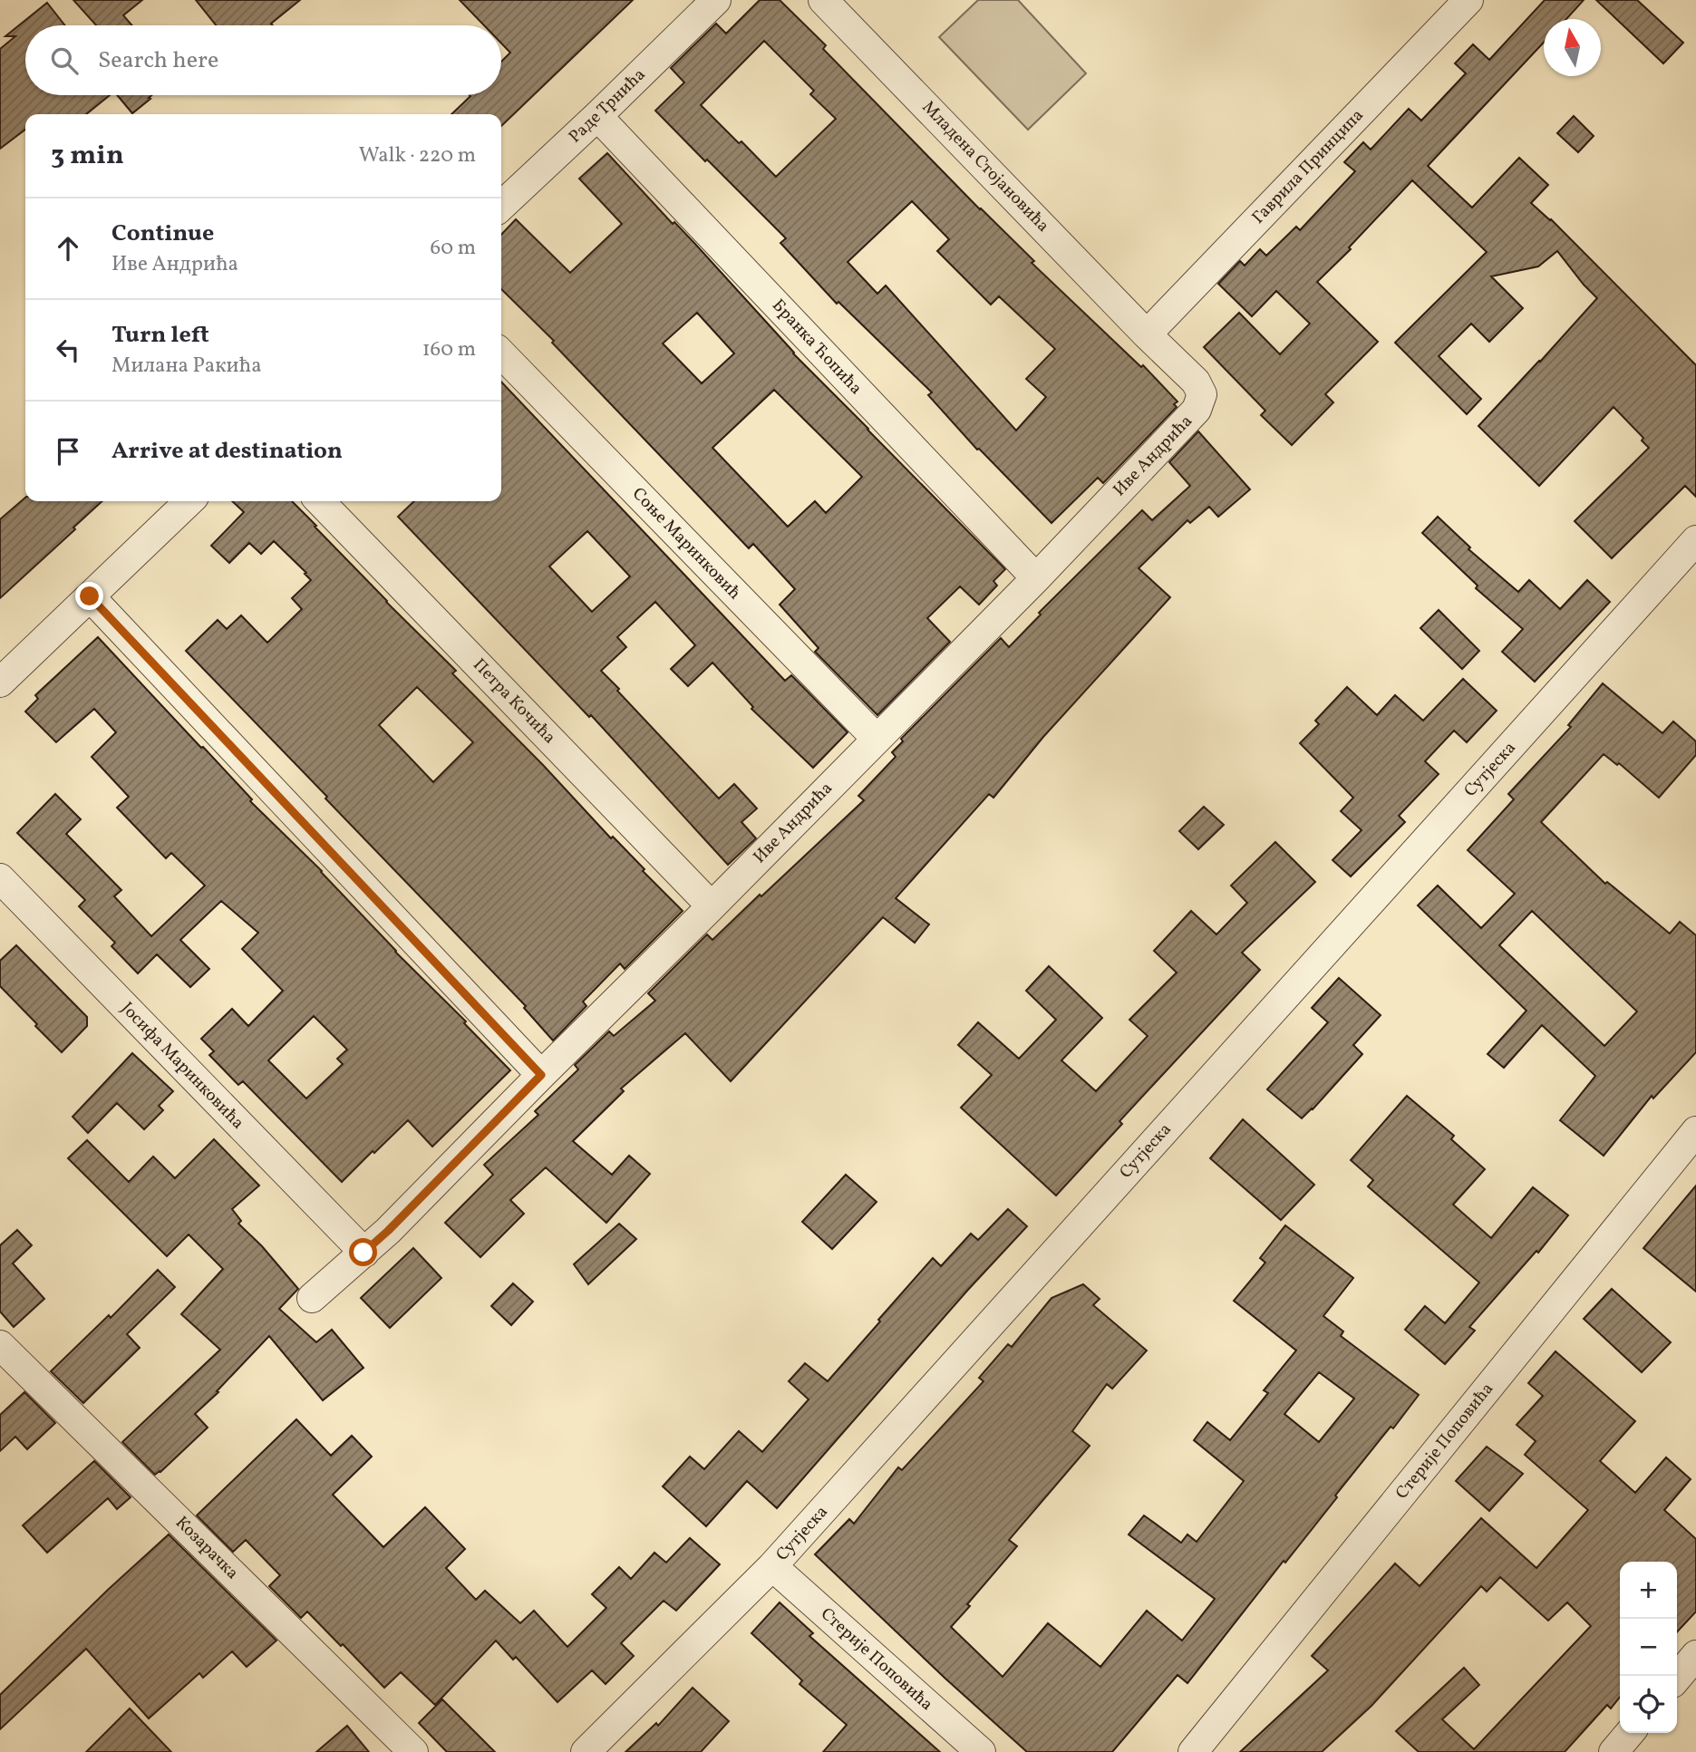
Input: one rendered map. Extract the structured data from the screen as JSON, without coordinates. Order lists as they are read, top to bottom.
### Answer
{
  "streets": {
    "street": [
      "Раде Трнића",
      "Младена Стојановића",
      "Гаврила Принципа",
      "Бранка Ћопића",
      "Иве Андрића",
      "Соње Маринковић",
      "Петра Кочића",
      "Сутјеска",
      "Јосифа Маринковића",
      "Стерије Поповића",
      "Козарачка"
    ]
  },
  "crossings": [
    ["Раде Трнића", "Бранка Ћопића"],
    ["Младена Стојановића", "Гаврила Принципа"],
    ["Младена Стојановића", "Иве Андрића"],
    ["Гаврила Принципа", "Иве Андрића"],
    ["Бранка Ћопића", "Иве Андрића"],
    ["Иве Андрића", "Соње Маринковић"],
    ["Иве Андрића", "Петра Кочића"],
    ["Иве Андрића", "Јосифа Маринковића"],
    ["Сутјеска", "Стерије Поповића"]
  ],
  "north": "top",
  "page": {
    "search": "Search here",
    "heading": ["3 min", "Walk · 220 m"],
    "list": [
      ["Continue", "Иве Андрића", "60 m"],
      ["Turn left", "Милана Ракића", "160 m"],
      "Arrive at destination"
    ],
    "map_buttons": ["+", "−"]
  }
}
